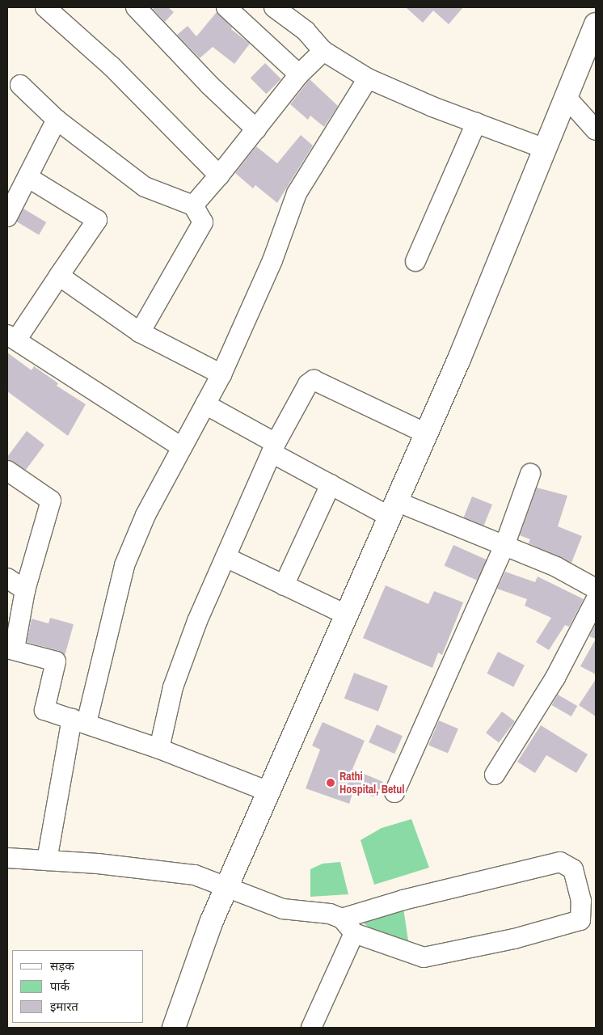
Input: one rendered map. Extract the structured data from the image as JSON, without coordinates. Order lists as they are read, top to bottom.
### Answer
{
  "places": ["Rathi Hospital, Betul"],
  "legend": ["सड़क", "पार्क", "इमारत"]
}
